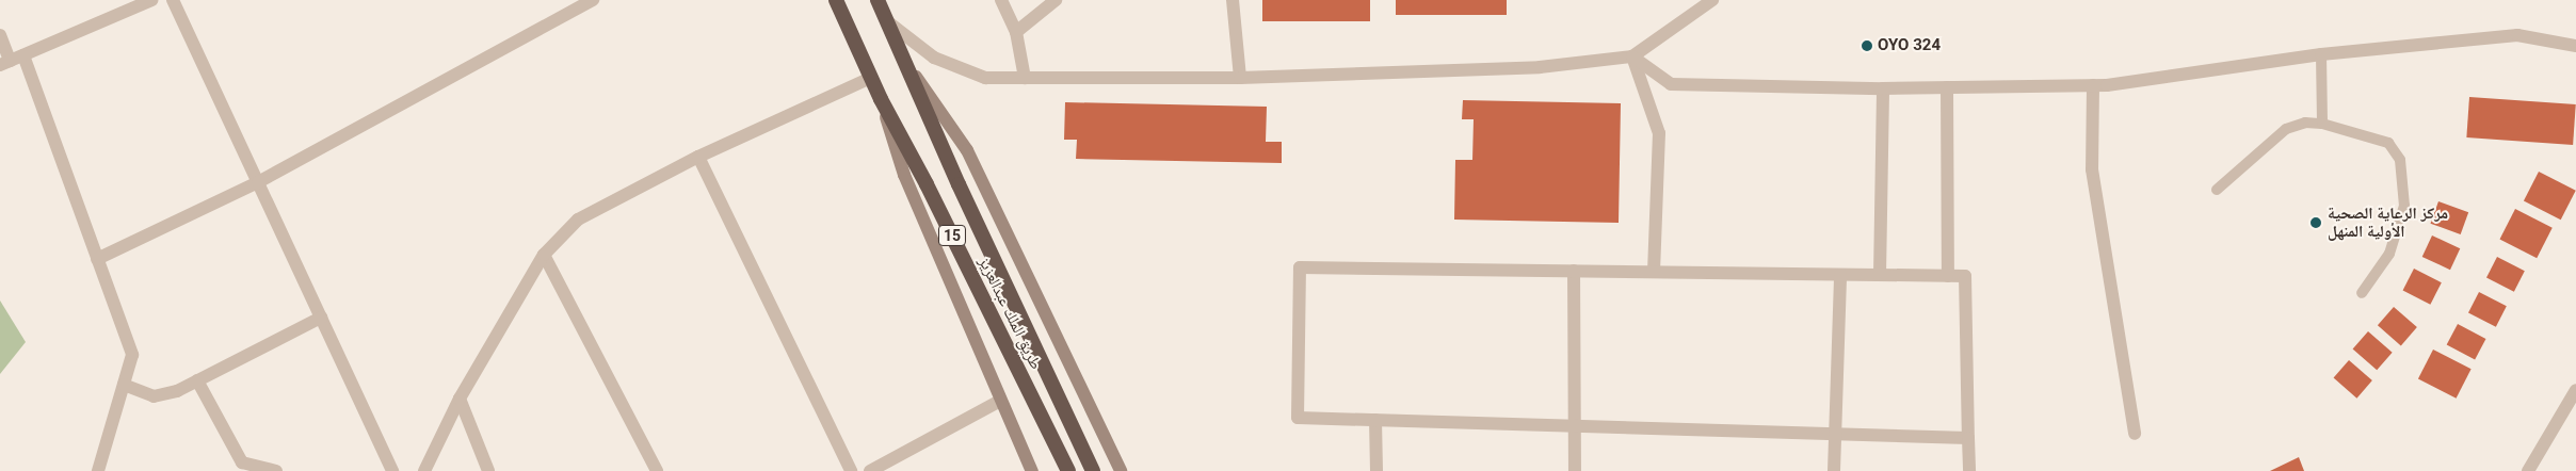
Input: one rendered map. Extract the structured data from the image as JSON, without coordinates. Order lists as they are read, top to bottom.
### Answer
{
  "streets": {
    "highway": ["15", "طريق الملك عبدالعزيز"]
  },
  "places": ["OYO 324", "مركز الرعاية الصحية الأولية المنهل"]
}
